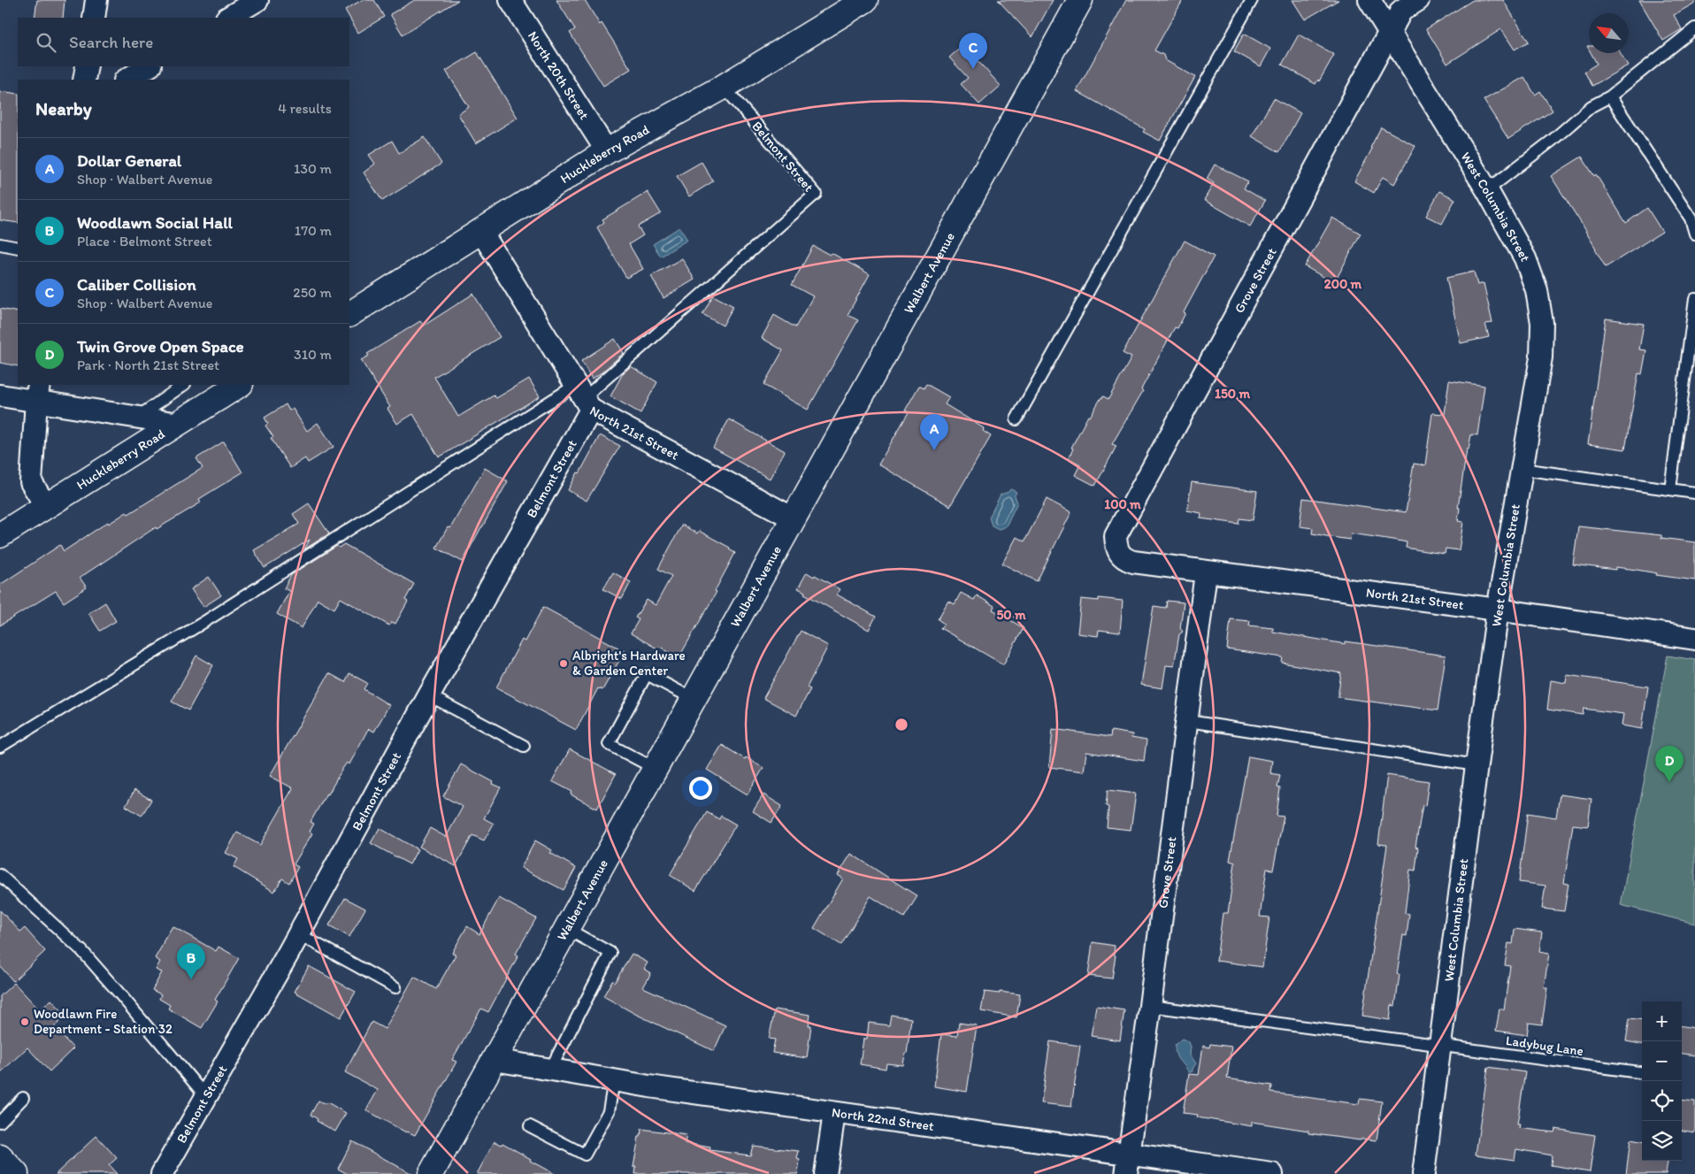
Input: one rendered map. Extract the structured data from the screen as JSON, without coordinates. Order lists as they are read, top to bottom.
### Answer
{
  "streets": {
    "main road": ["Huckleberry Road", "Walbert Avenue"],
    "street": [
      "North 20th Street",
      "Belmont Street",
      "West Columbia Street",
      "Grove Street",
      "North 21st Street",
      "North 22nd Street"
    ],
    "lane": ["Ladybug Lane"]
  },
  "crossings": [
    ["North 20th Street", "Huckleberry Road"],
    ["Huckleberry Road", "Belmont Street"],
    ["Belmont Street", "North 21st Street"],
    ["West Columbia Street", "Grove Street"],
    ["West Columbia Street", "North 21st Street"],
    ["West Columbia Street", "Ladybug Lane"],
    ["Walbert Avenue", "North 21st Street"],
    ["Walbert Avenue", "North 22nd Street"],
    ["Grove Street", "North 21st Street"],
    ["Grove Street", "Ladybug Lane"],
    ["Grove Street", "North 22nd Street"]
  ],
  "places": ["Albright's Hardware & Garden Center", "Woodlawn Fire Department - Station 32"],
  "north": "top left",
  "page": {
    "search": "Search here",
    "pins": [
      "C",
      "A",
      "D",
      "B"
    ],
    "heading": ["Nearby", "4 results"],
    "list": [
      {
        "mark": "A",
        "name": "Dollar General",
        "note": "Shop · Walbert Avenue",
        "value": "130 m"
      },
      {
        "mark": "B",
        "name": "Woodlawn Social Hall",
        "note": "Place · Belmont Street",
        "value": "170 m"
      },
      {
        "mark": "C",
        "name": "Caliber Collision",
        "note": "Shop · Walbert Avenue",
        "value": "250 m"
      },
      {
        "mark": "D",
        "name": "Twin Grove Open Space",
        "note": "Park · North 21st Street",
        "value": "310 m"
      }
    ],
    "map_buttons": ["+", "−"]
  },
  "rings": [
    "200 m",
    "150 m",
    "100 m",
    "50 m"
  ]
}
